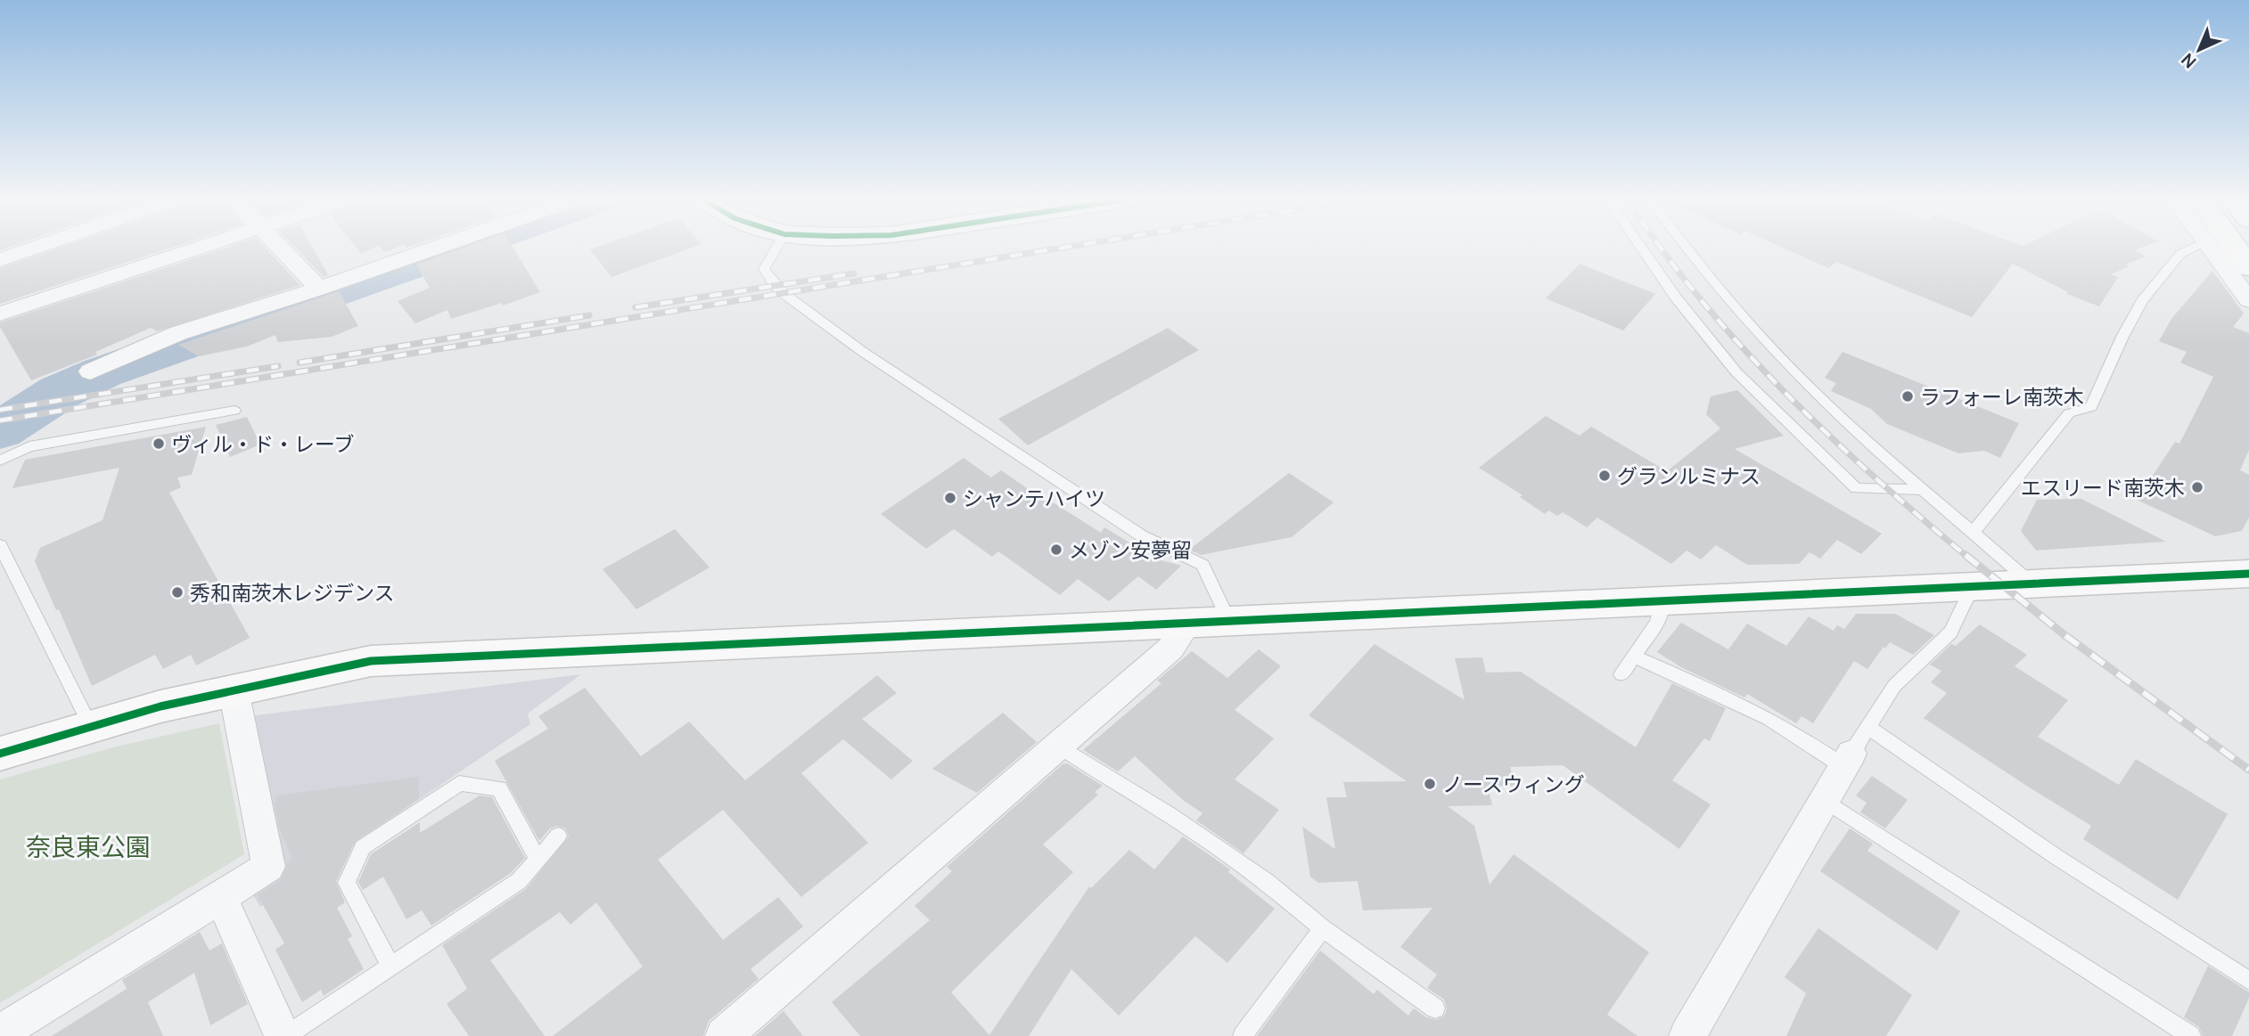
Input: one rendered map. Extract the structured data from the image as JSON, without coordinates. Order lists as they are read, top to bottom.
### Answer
{
  "parks": ["奈良東公園"],
  "places": [
    "ラフォーレ南茨木",
    "ヴィル・ド・レーブ",
    "グランルミナス",
    "エスリード南茨木",
    "シャンテハイツ",
    "メゾン安夢留",
    "秀和南茨木レジデンス",
    "ノースウィング"
  ],
  "north": "bottom left"
}
